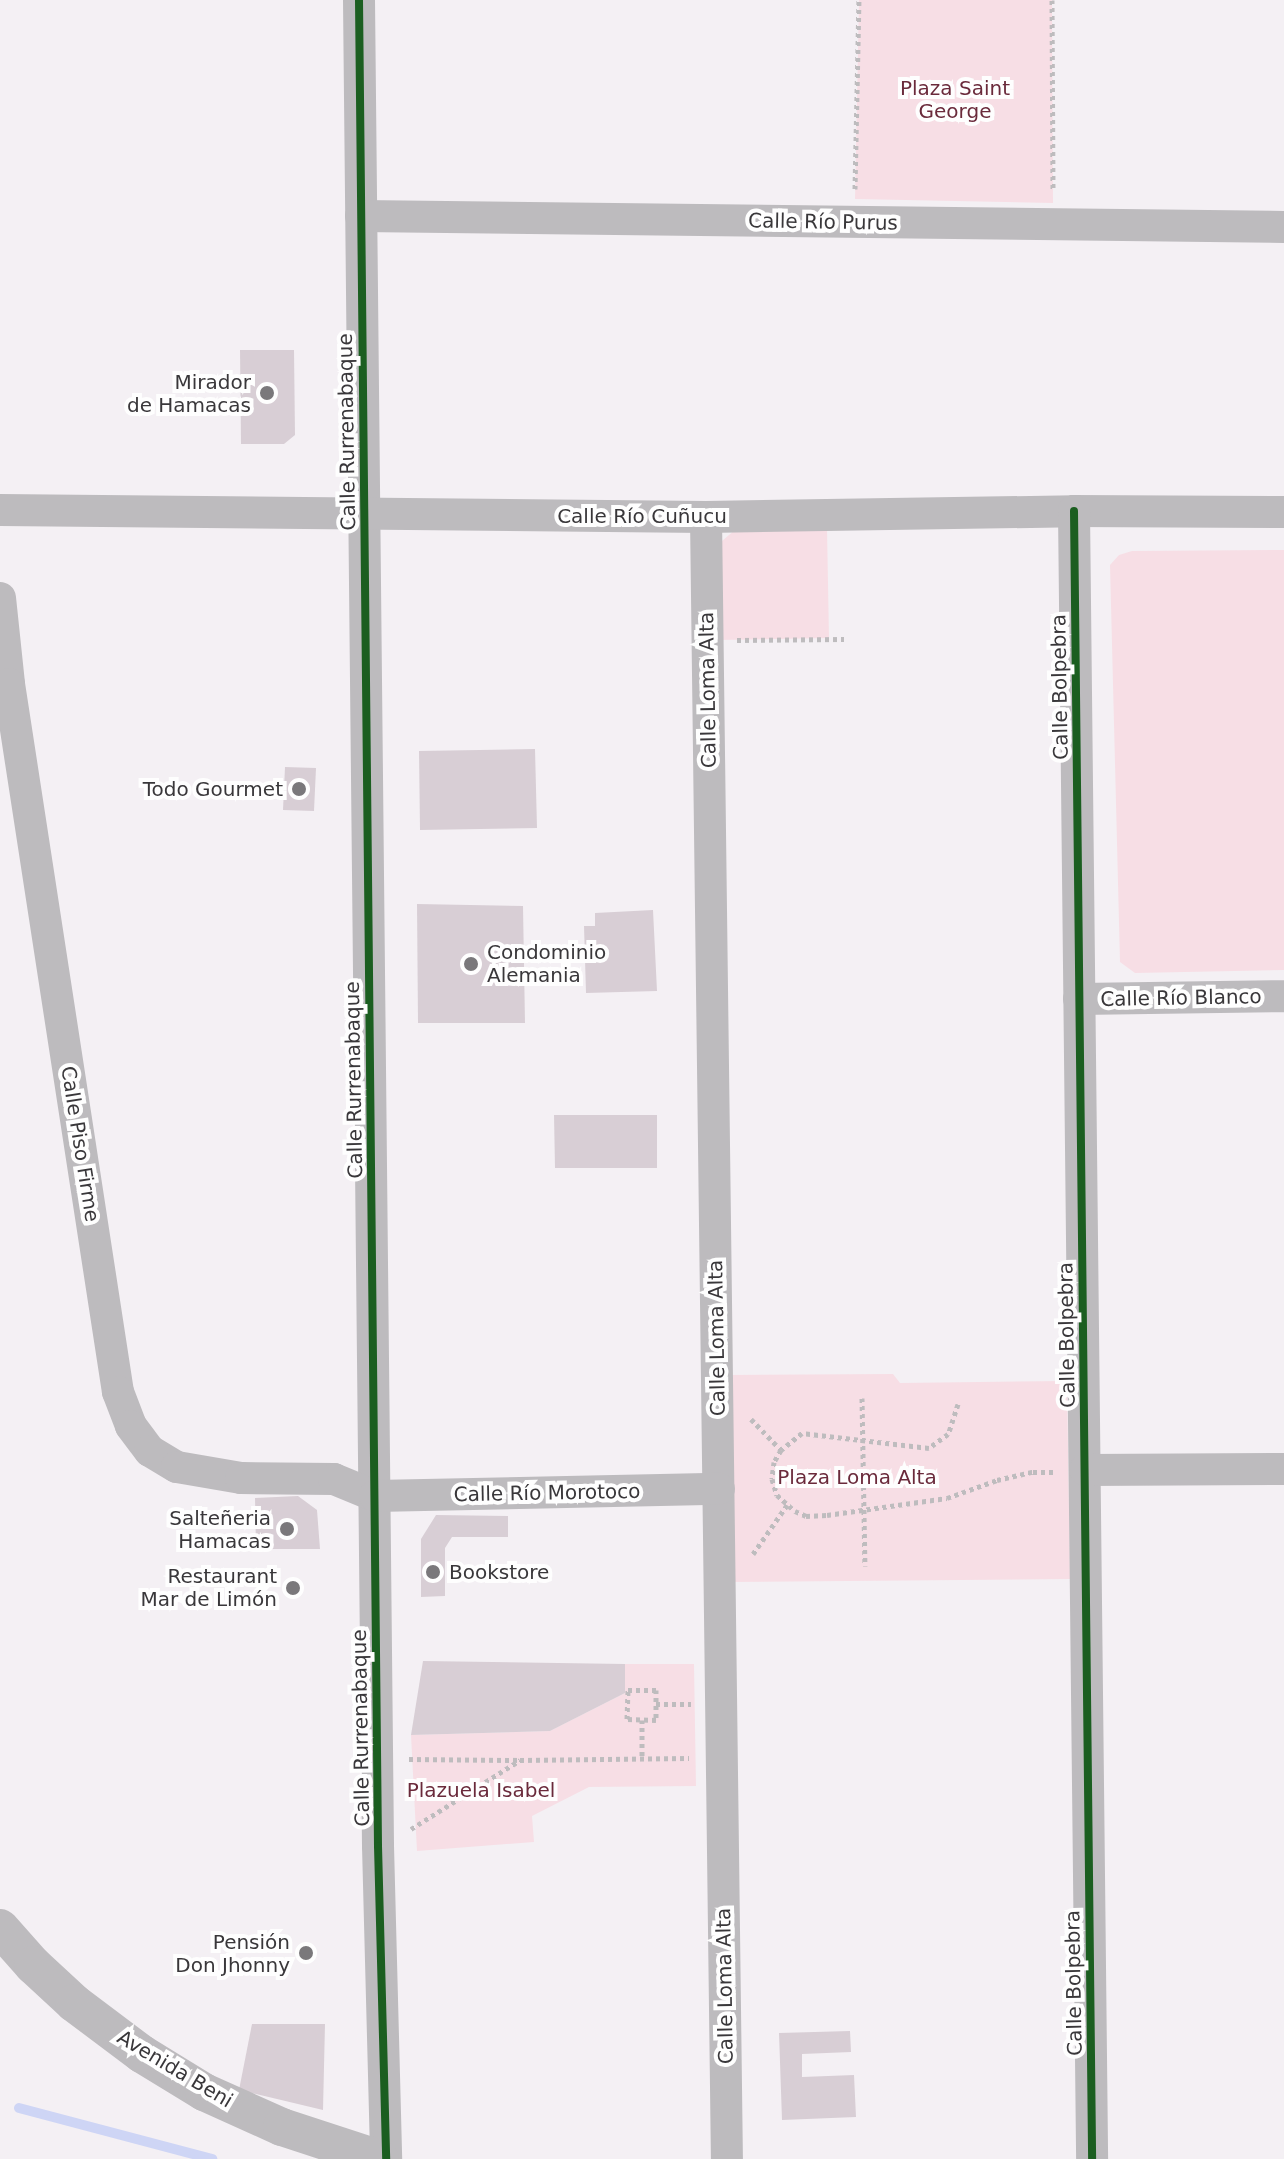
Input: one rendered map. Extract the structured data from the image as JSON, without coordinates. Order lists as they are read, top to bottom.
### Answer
{
  "streets": {
    "street": [
      "Calle Río Purus",
      "Calle Rurrenabaque",
      "Calle Río Cuñucu",
      "Calle Bolpebra",
      "Calle Loma Alta",
      "Calle Río Blanco",
      "Calle Piso Firme",
      "Calle Río Morotoco",
      "Avenida Beni"
    ]
  },
  "crossings": [
    ["Calle Río Purus", "Calle Rurrenabaque"],
    ["Calle Rurrenabaque", "Calle Río Cuñucu"],
    ["Calle Rurrenabaque", "Calle Piso Firme"],
    ["Calle Rurrenabaque", "Calle Río Morotoco"],
    ["Calle Rurrenabaque", "Avenida Beni"],
    ["Calle Río Cuñucu", "Calle Bolpebra"],
    ["Calle Río Cuñucu", "Calle Loma Alta"],
    ["Calle Bolpebra", "Calle Río Blanco"],
    ["Calle Loma Alta", "Calle Río Morotoco"],
    ["Calle Piso Firme", "Calle Río Morotoco"]
  ],
  "parks": ["Plaza Saint George", "Plaza Loma Alta", "Plazuela Isabel"],
  "places": [
    "Mirador de Hamacas",
    "Todo Gourmet",
    "Condominio Alemania",
    "Salteñeria Hamacas",
    "Bookstore",
    "Restaurant Mar de Limón",
    "Pensión Don Jhonny"
  ]
}
